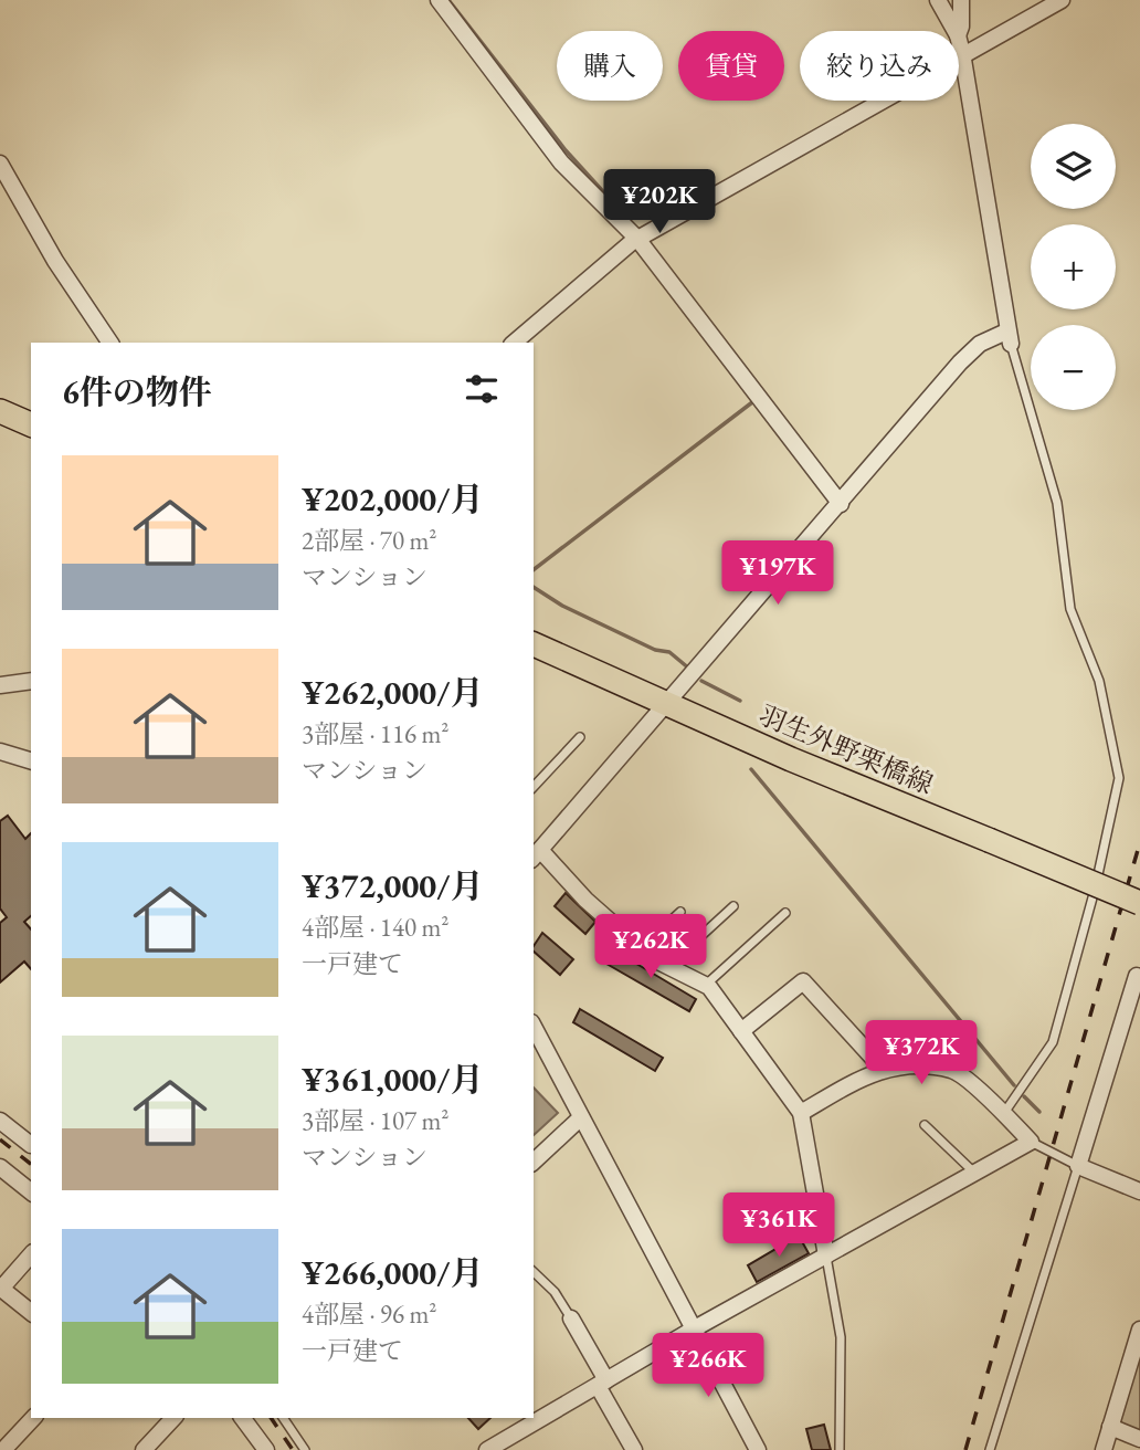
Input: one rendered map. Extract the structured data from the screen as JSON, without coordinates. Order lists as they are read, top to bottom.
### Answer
{
  "streets": {
    "main road": ["羽生外野栗橋線"]
  },
  "page": {
    "chip": ["購入", "賃貸", "絞り込み"],
    "map_buttons": ["+", "−"],
    "price": [
      "¥202K",
      "¥197K",
      "¥262K",
      "¥372K",
      "¥361K",
      "¥266K"
    ],
    "heading": "6件の物件",
    "list": [
      {
        "name": "¥202,000/月",
        "note": "2部屋 · 70 m² · マンション"
      },
      {
        "name": "¥262,000/月",
        "note": "3部屋 · 116 m² · マンション"
      },
      {
        "name": "¥372,000/月",
        "note": "4部屋 · 140 m² · 一戸建て"
      },
      {
        "name": "¥361,000/月",
        "note": "3部屋 · 107 m² · マンション"
      },
      {
        "name": "¥266,000/月",
        "note": "4部屋 · 96 m² · 一戸建て"
      }
    ]
  }
}
